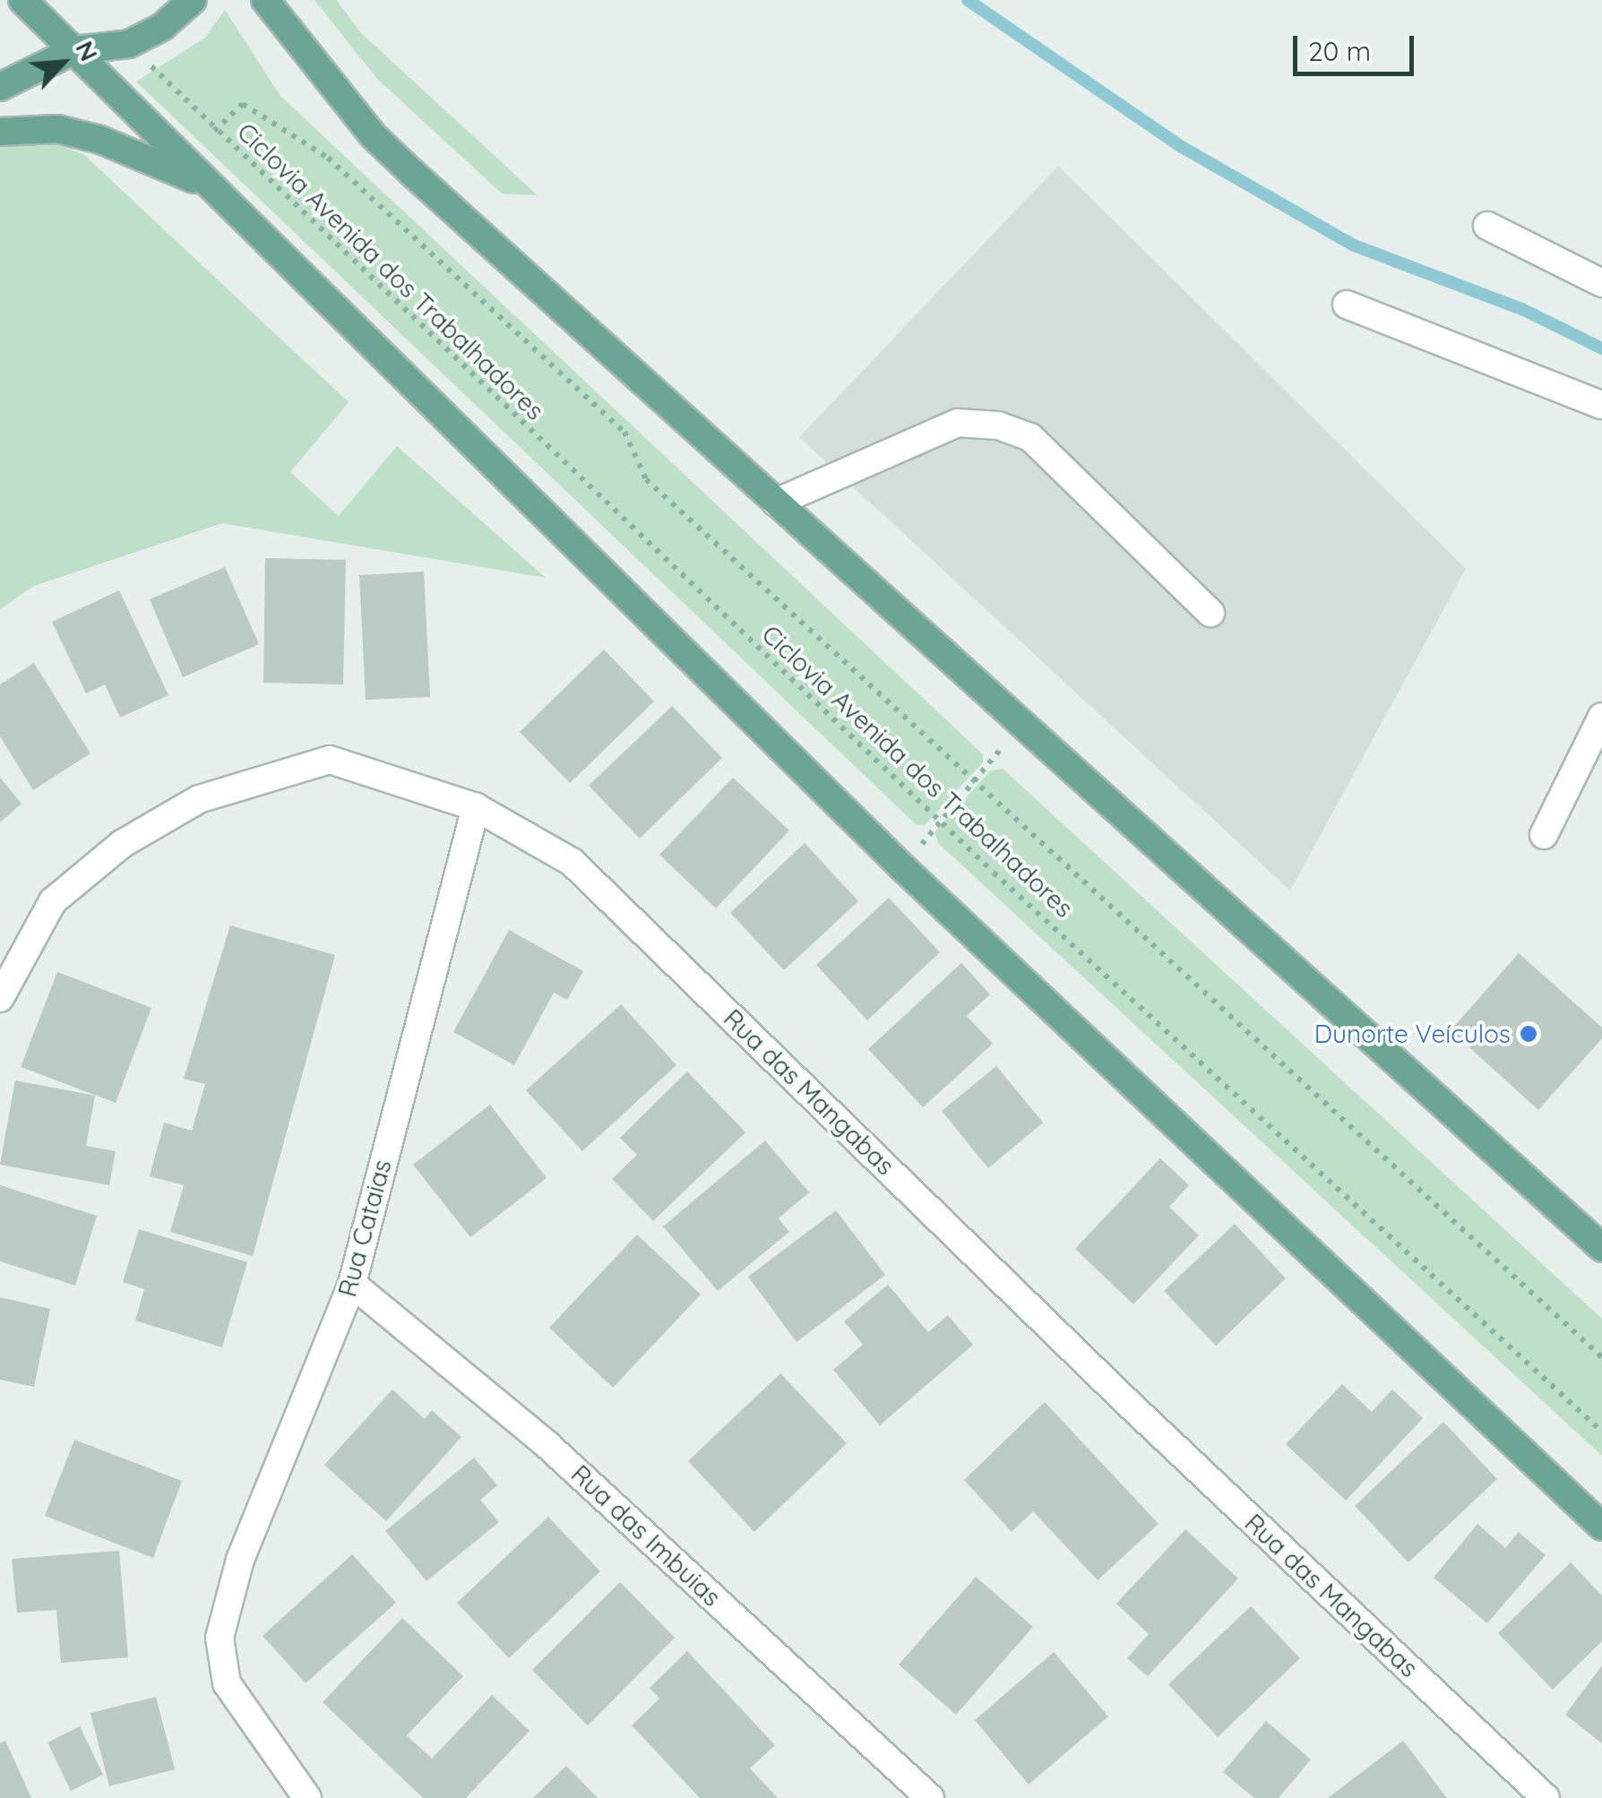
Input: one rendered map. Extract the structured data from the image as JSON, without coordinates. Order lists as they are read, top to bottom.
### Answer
{
  "streets": {
    "street": ["Rua das Mangabas", "Rua Cataias", "Rua das Imbuias"],
    "path": ["Ciclovia Avenida dos Trabalhadores"]
  },
  "crossings": [
    ["Rua das Mangabas", "Rua Cataias"],
    ["Rua Cataias", "Rua das Imbuias"]
  ],
  "places": ["Dunorte Veículos"],
  "scale_bar": "20 m",
  "north": "top right"
}
